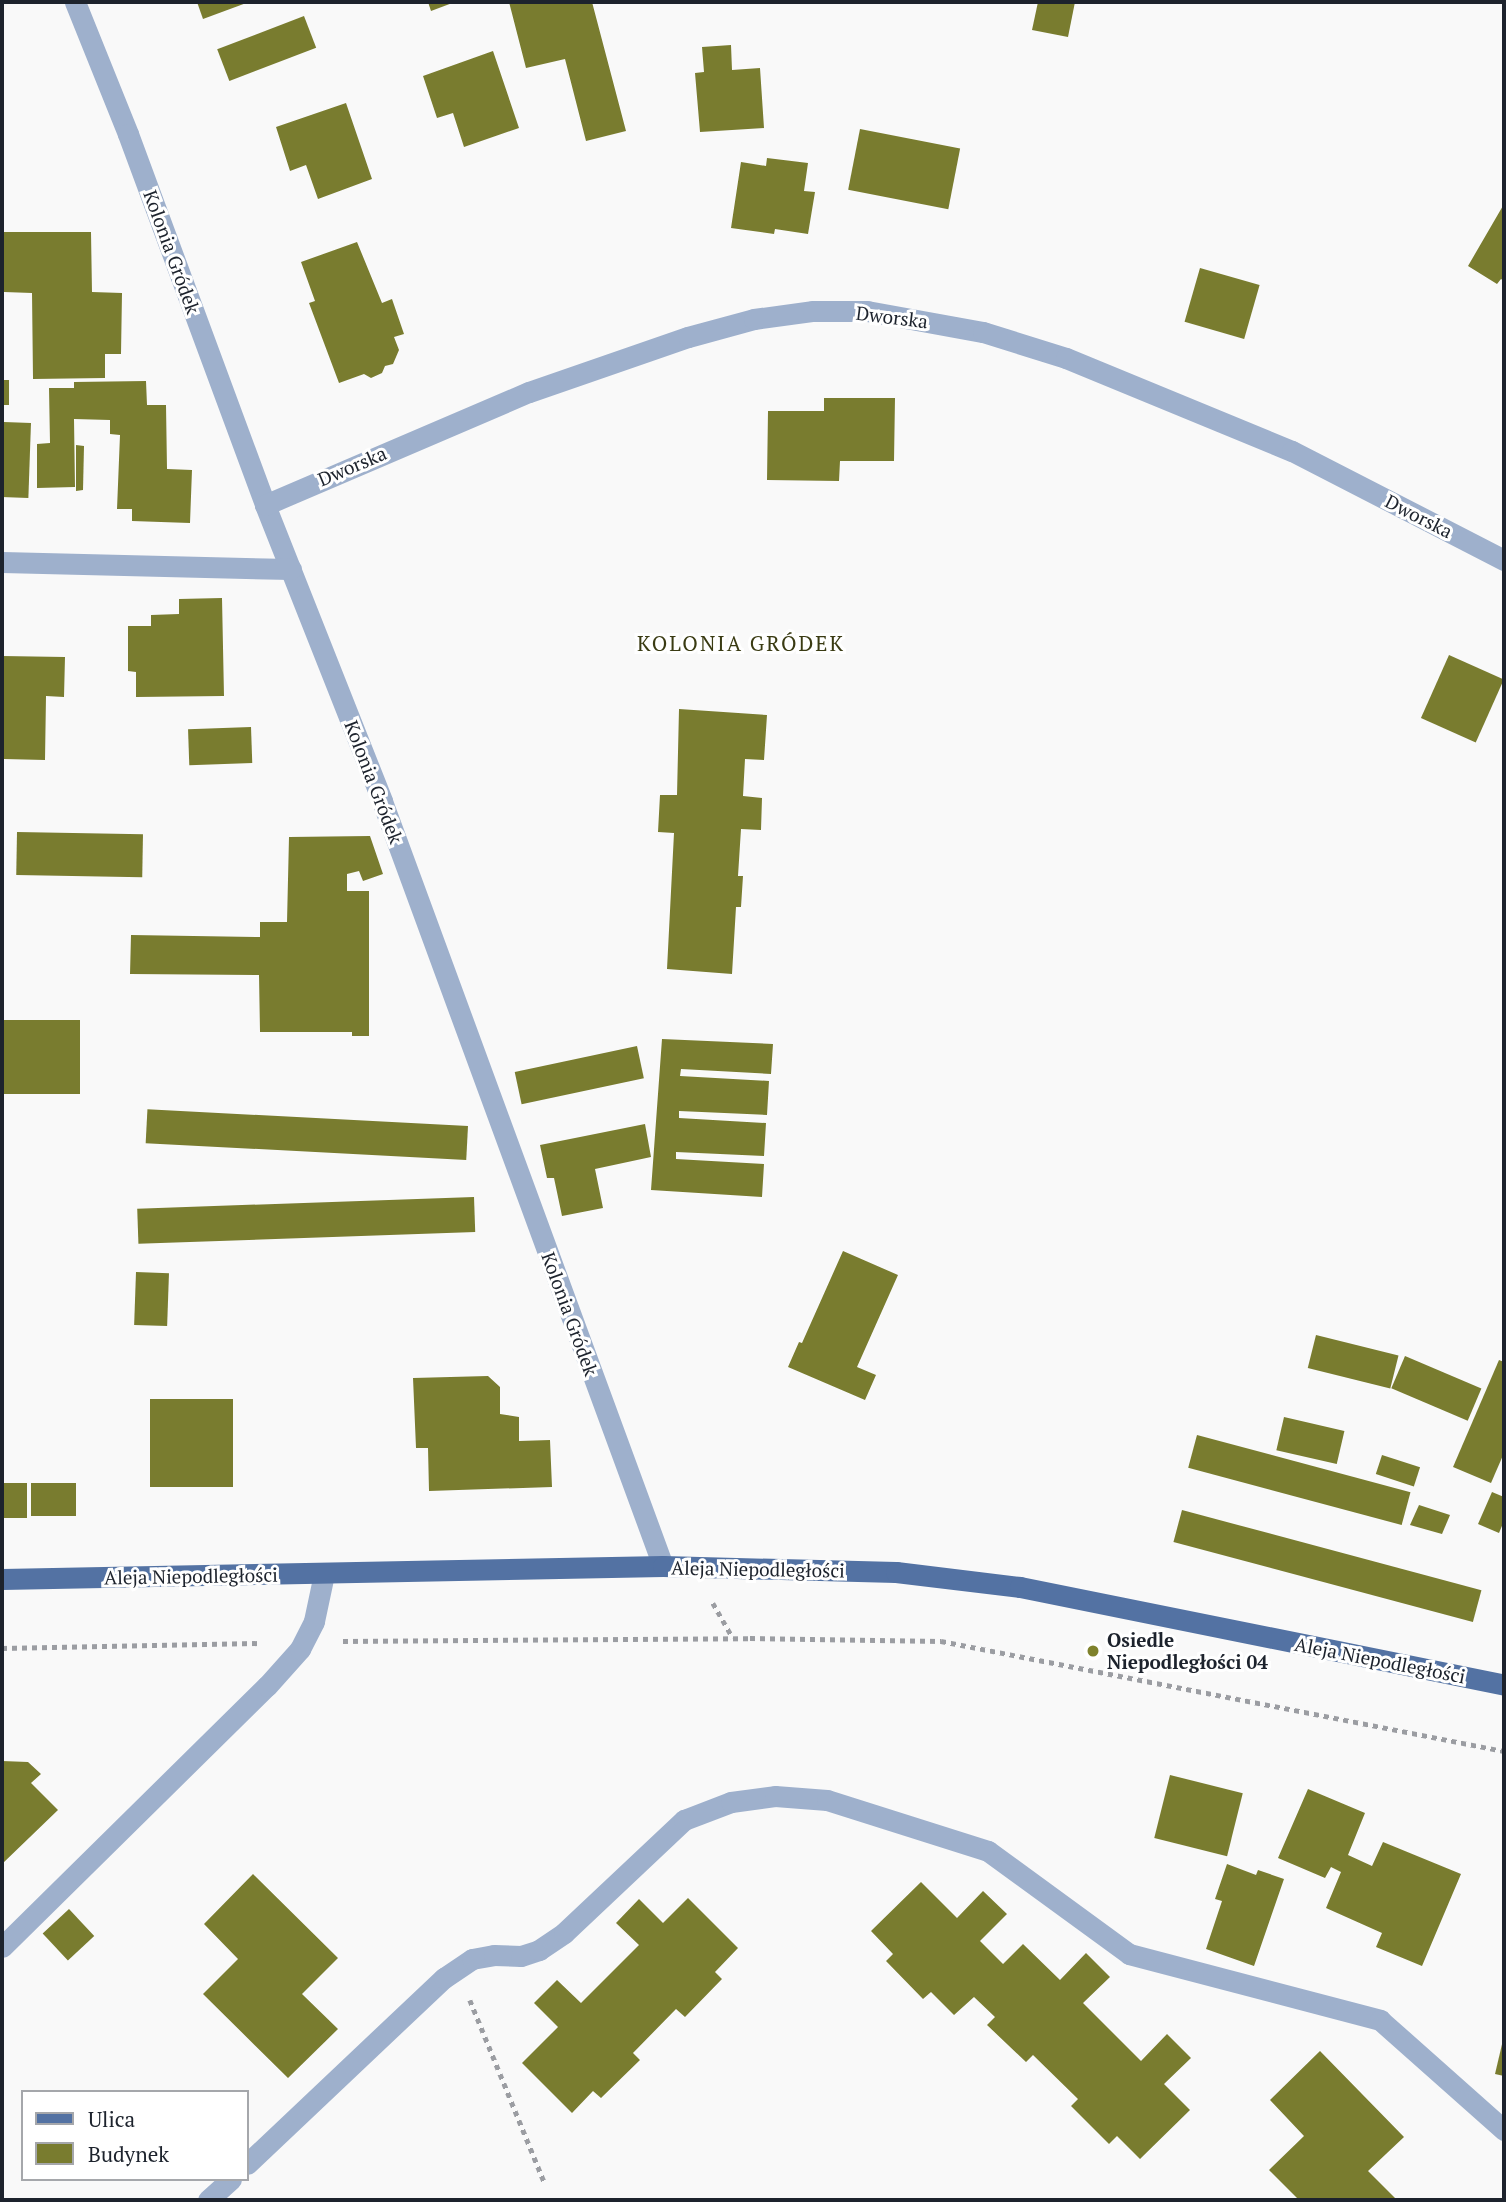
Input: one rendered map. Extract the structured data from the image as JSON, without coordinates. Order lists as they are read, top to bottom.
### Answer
{
  "streets": {
    "main road": ["Aleja Niepodległości"],
    "street": ["Kolonia Gródek", "Dworska"]
  },
  "crossings": [
    ["Kolonia Gródek", "Dworska"],
    ["Kolonia Gródek", "Aleja Niepodległości"]
  ],
  "districts": ["KOLONIA GRÓDEK"],
  "places": ["Osiedle Niepodległości 04"],
  "legend": ["Ulica", "Budynek"]
}
